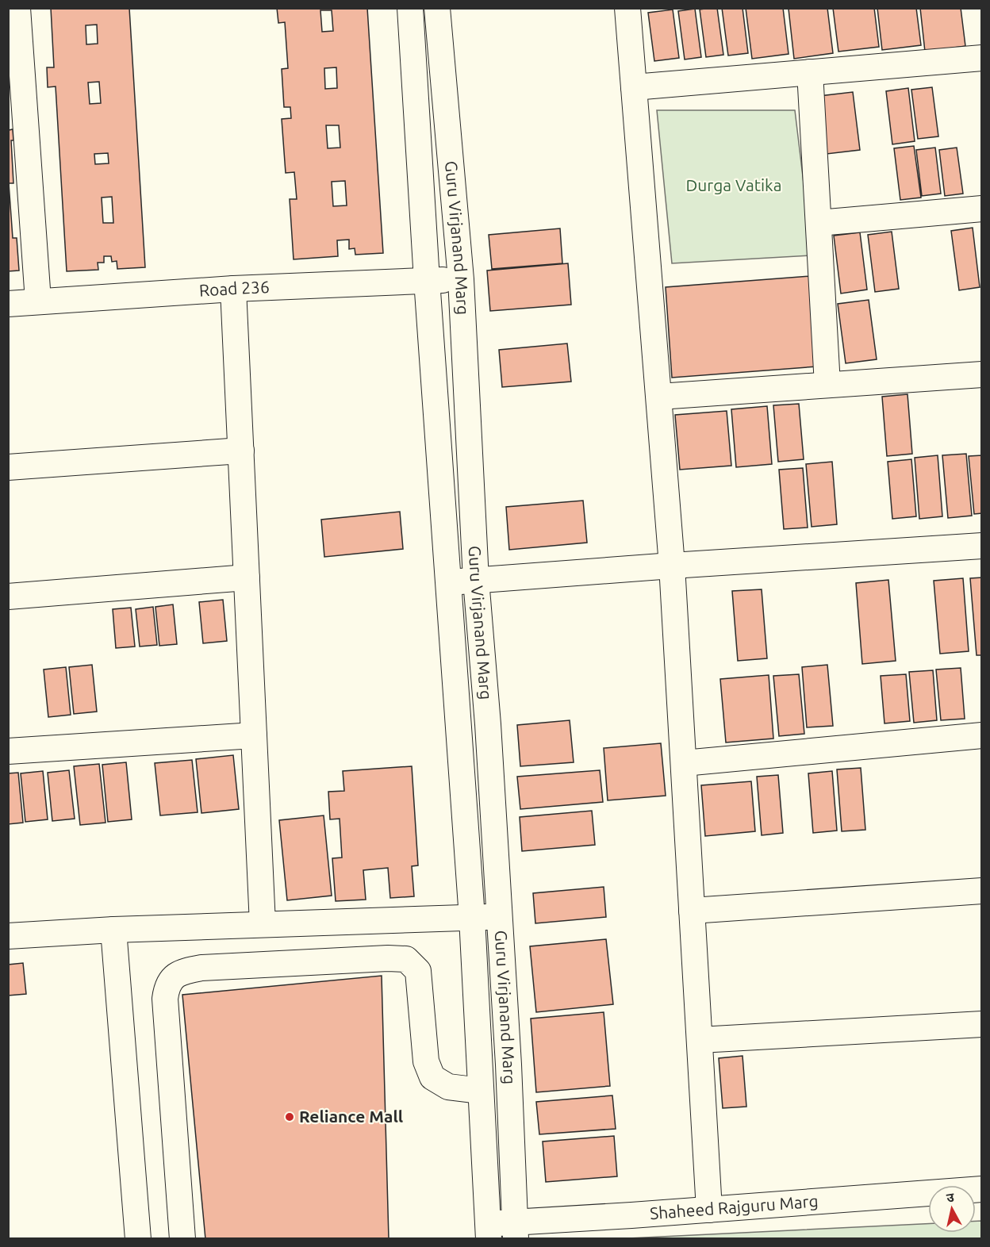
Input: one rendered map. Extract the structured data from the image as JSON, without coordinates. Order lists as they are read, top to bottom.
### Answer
{
  "streets": {
    "street": ["Guru Virjanand Marg", "Road 236", "Shaheed Rajguru Marg"]
  },
  "crossings": [
    ["Guru Virjanand Marg", "Road 236"],
    ["Guru Virjanand Marg", "Shaheed Rajguru Marg"]
  ],
  "parks": ["Durga Vatika"],
  "places": ["Reliance Mall"],
  "north": "top"
}
